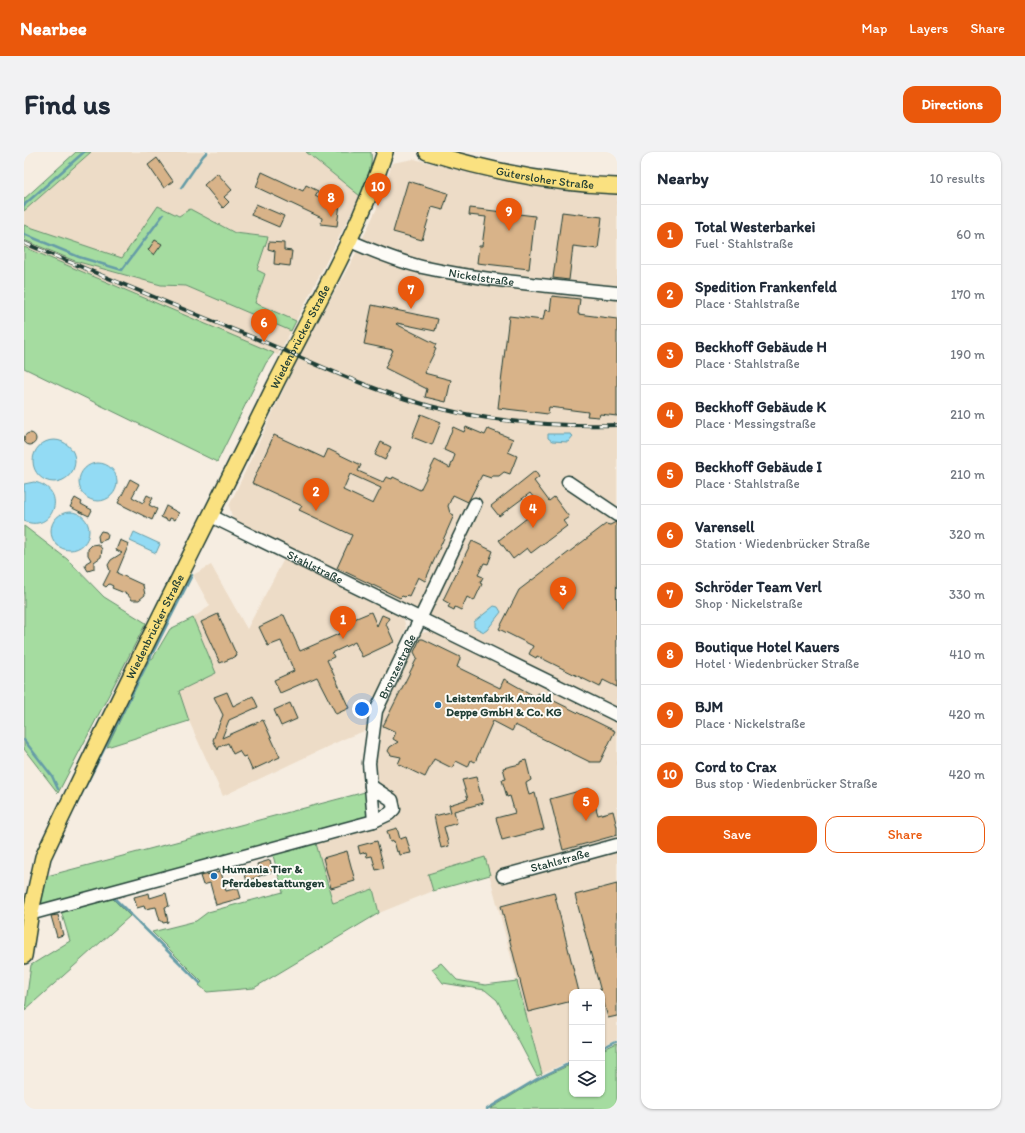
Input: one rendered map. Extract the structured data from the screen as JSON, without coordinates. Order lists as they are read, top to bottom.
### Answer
{
  "streets": {
    "main road": ["Gütersloher Straße", "Wiedenbrücker Straße"],
    "street": ["Nickelstraße", "Stahlstraße", "Bronzestraße"]
  },
  "crossings": [
    ["Nickelstraße", "Wiedenbrücker Straße"],
    ["Wiedenbrücker Straße", "Stahlstraße"],
    ["Stahlstraße", "Bronzestraße"]
  ],
  "places": ["Leistenfabrik Arnold Deppe GmbH & Co. KG", "Humania Tier & Pferdebestattungen"],
  "page": {
    "header": "Nearbee",
    "nav": ["Map", "Layers", "Share"],
    "buttons": [
      "Directions",
      ["Save", "Share"]
    ],
    "title": "Find us",
    "heading": ["Nearby", "10 results"],
    "pins": [
      "10",
      "8",
      "9",
      "7",
      "6",
      "2",
      "4",
      "3",
      "1",
      "5"
    ],
    "list": [
      {
        "mark": "1",
        "name": "Total Westerbarkei",
        "note": "Fuel · Stahlstraße",
        "value": "60 m"
      },
      {
        "mark": "2",
        "name": "Spedition Frankenfeld",
        "note": "Place · Stahlstraße",
        "value": "170 m"
      },
      {
        "mark": "3",
        "name": "Beckhoff Gebäude H",
        "note": "Place · Stahlstraße",
        "value": "190 m"
      },
      {
        "mark": "4",
        "name": "Beckhoff Gebäude K",
        "note": "Place · Messingstraße",
        "value": "210 m"
      },
      {
        "mark": "5",
        "name": "Beckhoff Gebäude I",
        "note": "Place · Stahlstraße",
        "value": "210 m"
      },
      {
        "mark": "6",
        "name": "Varensell",
        "note": "Station · Wiedenbrücker Straße",
        "value": "320 m"
      },
      {
        "mark": "7",
        "name": "Schröder Team Verl",
        "note": "Shop · Nickelstraße",
        "value": "330 m"
      },
      {
        "mark": "8",
        "name": "Boutique Hotel Kauers",
        "note": "Hotel · Wiedenbrücker Straße",
        "value": "410 m"
      },
      {
        "mark": "9",
        "name": "BJM",
        "note": "Place · Nickelstraße",
        "value": "420 m"
      },
      {
        "mark": "10",
        "name": "Cord to Crax",
        "note": "Bus stop · Wiedenbrücker Straße",
        "value": "420 m"
      }
    ],
    "map_buttons": ["+", "−"]
  }
}
